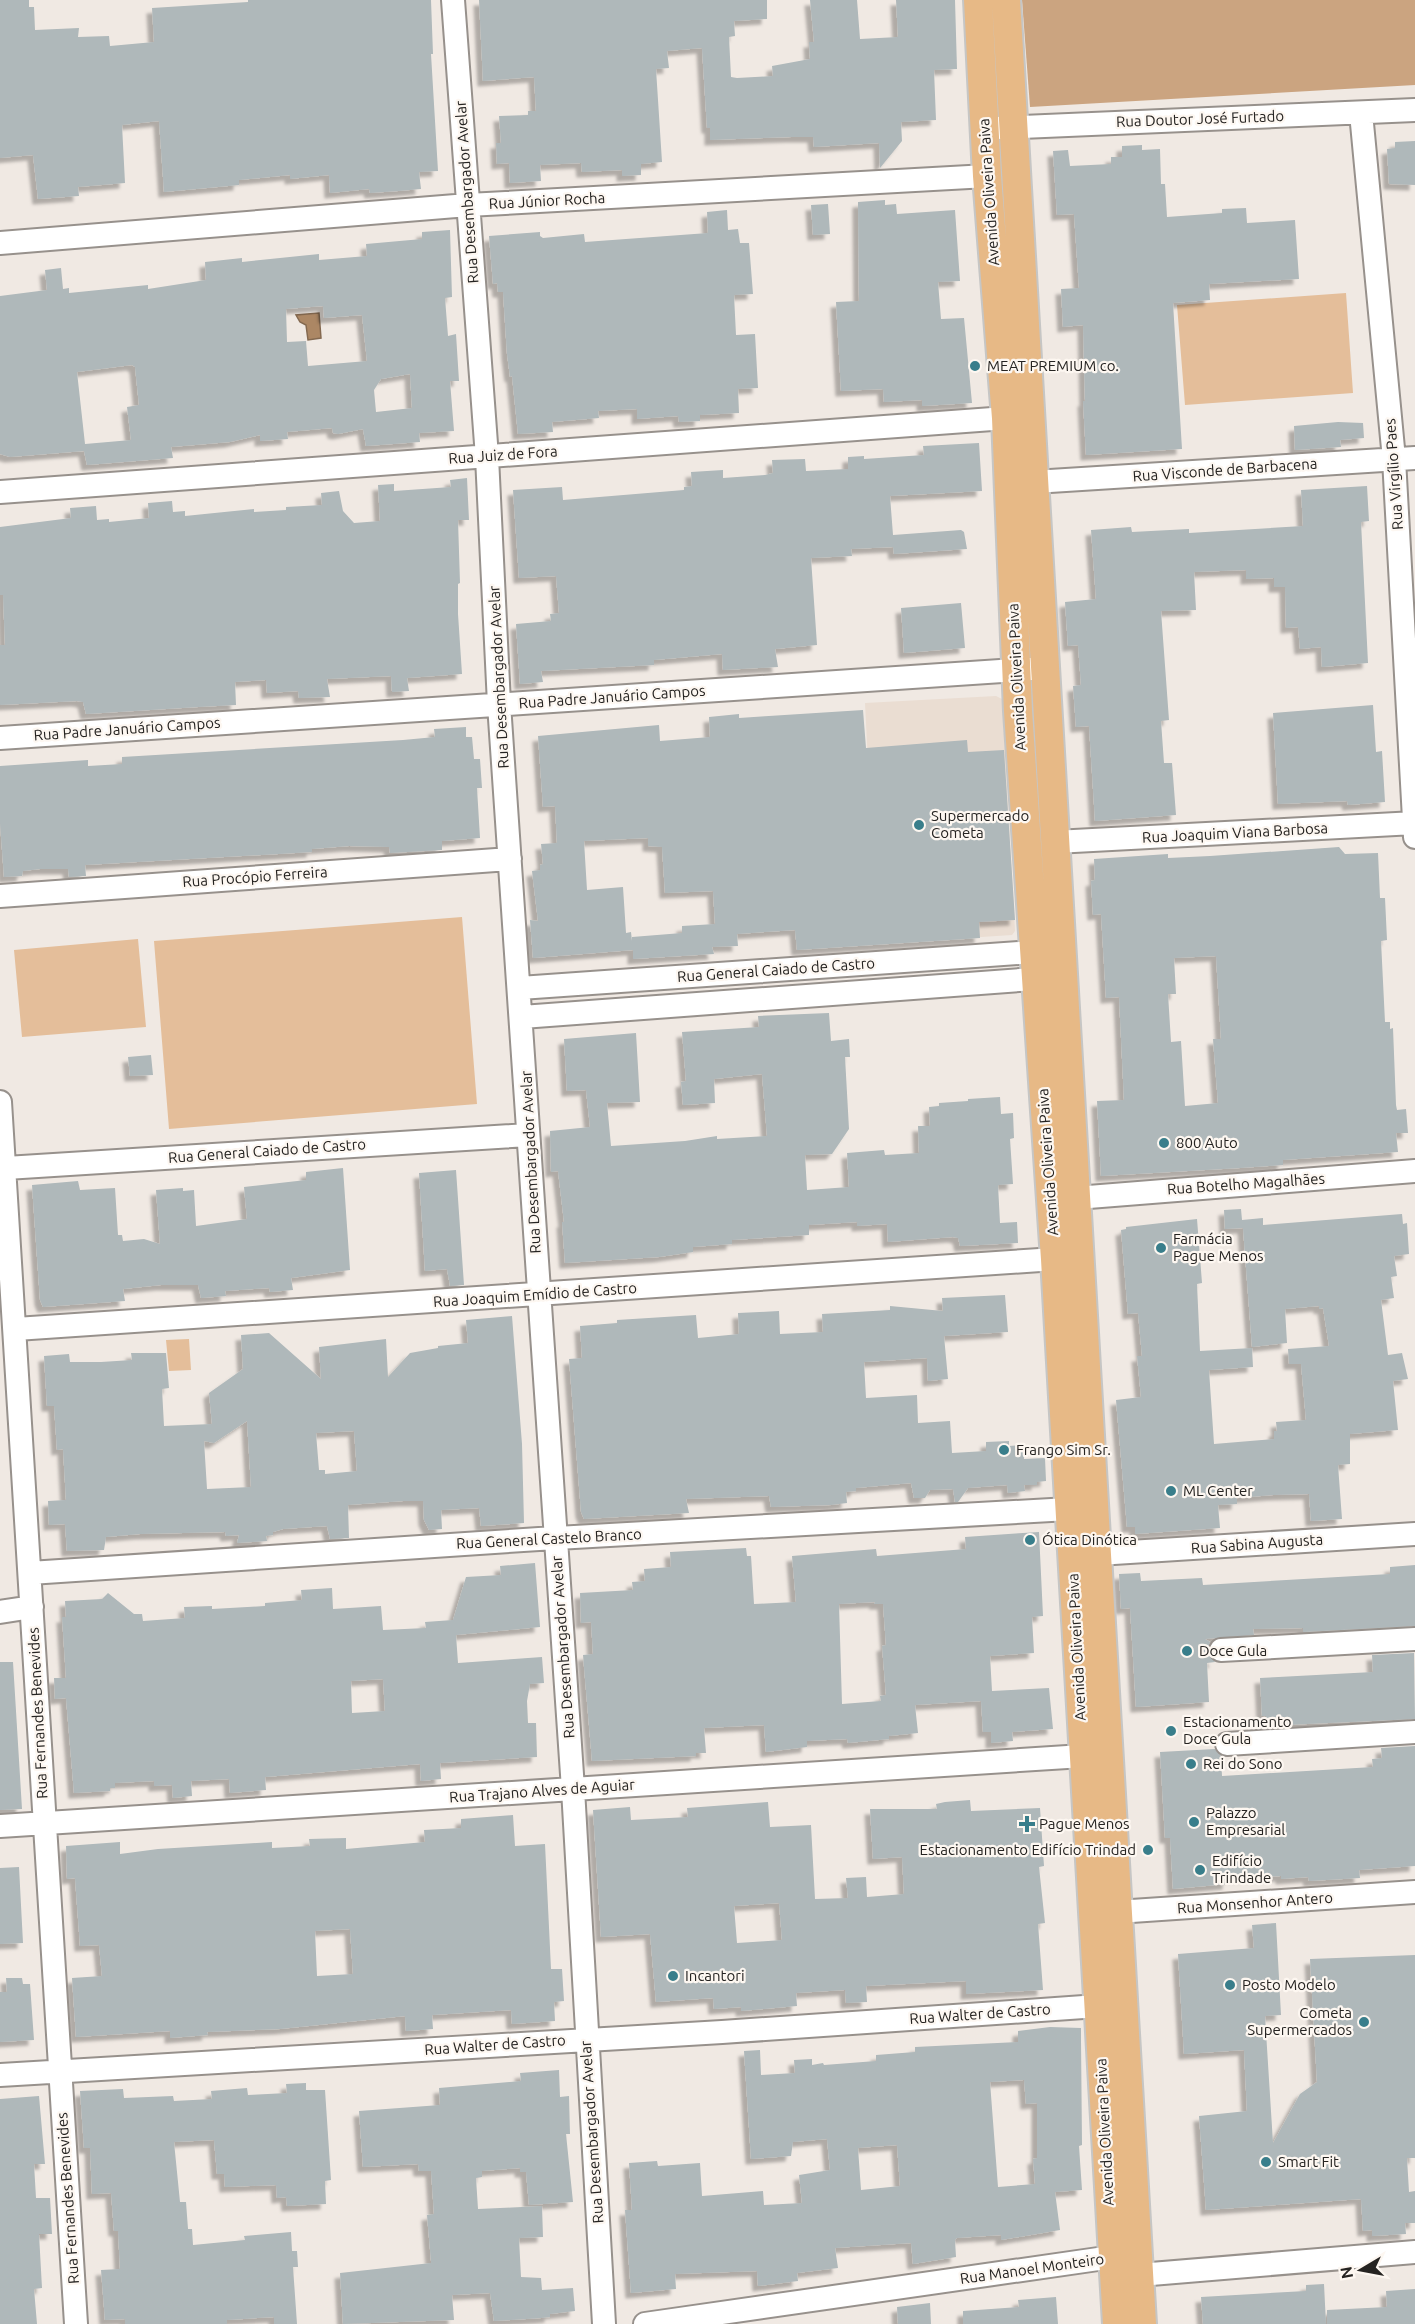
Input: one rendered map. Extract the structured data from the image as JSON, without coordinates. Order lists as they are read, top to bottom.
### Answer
{
  "streets": {
    "main road": ["Avenida Oliveira Paiva"],
    "street": [
      "Rua Doutor José Furtado",
      "Rua Desembargador Avelar",
      "Rua Júnior Rocha",
      "Rua Juiz de Fora",
      "Rua Visconde de Barbacena",
      "Rua Virgílio Paes",
      "Rua Padre Januário Campos",
      "Rua Joaquim Viana Barbosa",
      "Rua Procópio Ferreira",
      "Rua General Caiado de Castro",
      "Rua Botelho Magalhães",
      "Rua Joaquim Emídio de Castro",
      "Rua General Castelo Branco",
      "Rua Sabina Augusta",
      "Rua Fernandes Benevides",
      "Rua Trajano Alves de Aguiar",
      "Rua Monsenhor Antero",
      "Rua Walter de Castro",
      "Rua Manoel Monteiro"
    ]
  },
  "crossings": [
    ["Rua Doutor José Furtado", "Avenida Oliveira Paiva"],
    ["Rua Doutor José Furtado", "Rua Virgílio Paes"],
    ["Rua Desembargador Avelar", "Rua Júnior Rocha"],
    ["Rua Desembargador Avelar", "Rua Juiz de Fora"],
    ["Rua Desembargador Avelar", "Rua Padre Januário Campos"],
    ["Rua Desembargador Avelar", "Rua Procópio Ferreira"],
    ["Rua Desembargador Avelar", "Rua General Caiado de Castro"],
    ["Rua Desembargador Avelar", "Rua Joaquim Emídio de Castro"],
    ["Rua Desembargador Avelar", "Rua General Castelo Branco"],
    ["Rua Desembargador Avelar", "Rua Trajano Alves de Aguiar"],
    ["Rua Desembargador Avelar", "Rua Walter de Castro"],
    ["Avenida Oliveira Paiva", "Rua Júnior Rocha"],
    ["Avenida Oliveira Paiva", "Rua Juiz de Fora"],
    ["Avenida Oliveira Paiva", "Rua Visconde de Barbacena"],
    ["Avenida Oliveira Paiva", "Rua Padre Januário Campos"],
    ["Avenida Oliveira Paiva", "Rua Joaquim Viana Barbosa"],
    ["Avenida Oliveira Paiva", "Rua General Caiado de Castro"],
    ["Avenida Oliveira Paiva", "Rua Botelho Magalhães"],
    ["Avenida Oliveira Paiva", "Rua Joaquim Emídio de Castro"],
    ["Avenida Oliveira Paiva", "Rua General Castelo Branco"],
    ["Avenida Oliveira Paiva", "Rua Sabina Augusta"],
    ["Avenida Oliveira Paiva", "Rua Trajano Alves de Aguiar"],
    ["Avenida Oliveira Paiva", "Rua Monsenhor Antero"],
    ["Avenida Oliveira Paiva", "Rua Walter de Castro"],
    ["Avenida Oliveira Paiva", "Rua Manoel Monteiro"],
    ["Rua Visconde de Barbacena", "Rua Virgílio Paes"],
    ["Rua Virgílio Paes", "Rua Joaquim Viana Barbosa"],
    ["Rua General Caiado de Castro", "Rua Fernandes Benevides"],
    ["Rua Joaquim Emídio de Castro", "Rua Fernandes Benevides"],
    ["Rua General Castelo Branco", "Rua Fernandes Benevides"],
    ["Rua Fernandes Benevides", "Rua Trajano Alves de Aguiar"],
    ["Rua Fernandes Benevides", "Rua Walter de Castro"]
  ],
  "places": {
    "other": [
      "MEAT PREMIUM co.",
      "Supermercado Cometa",
      "800 Auto",
      "Farmácia Pague Menos",
      "Frango Sim Sr.",
      "ML Center",
      "Ótica Dinótica",
      "Doce Gula",
      "Estacionamento Doce Gula",
      "Rei do Sono",
      "Palazzo Empresarial",
      "Estacionamento Edifício Trindad",
      "Edifício Trindade",
      "Incantori",
      "Posto Modelo",
      "Cometa Supermercados",
      "Smart Fit"
    ],
    "health": ["Pague Menos"]
  },
  "north": "left"
}
